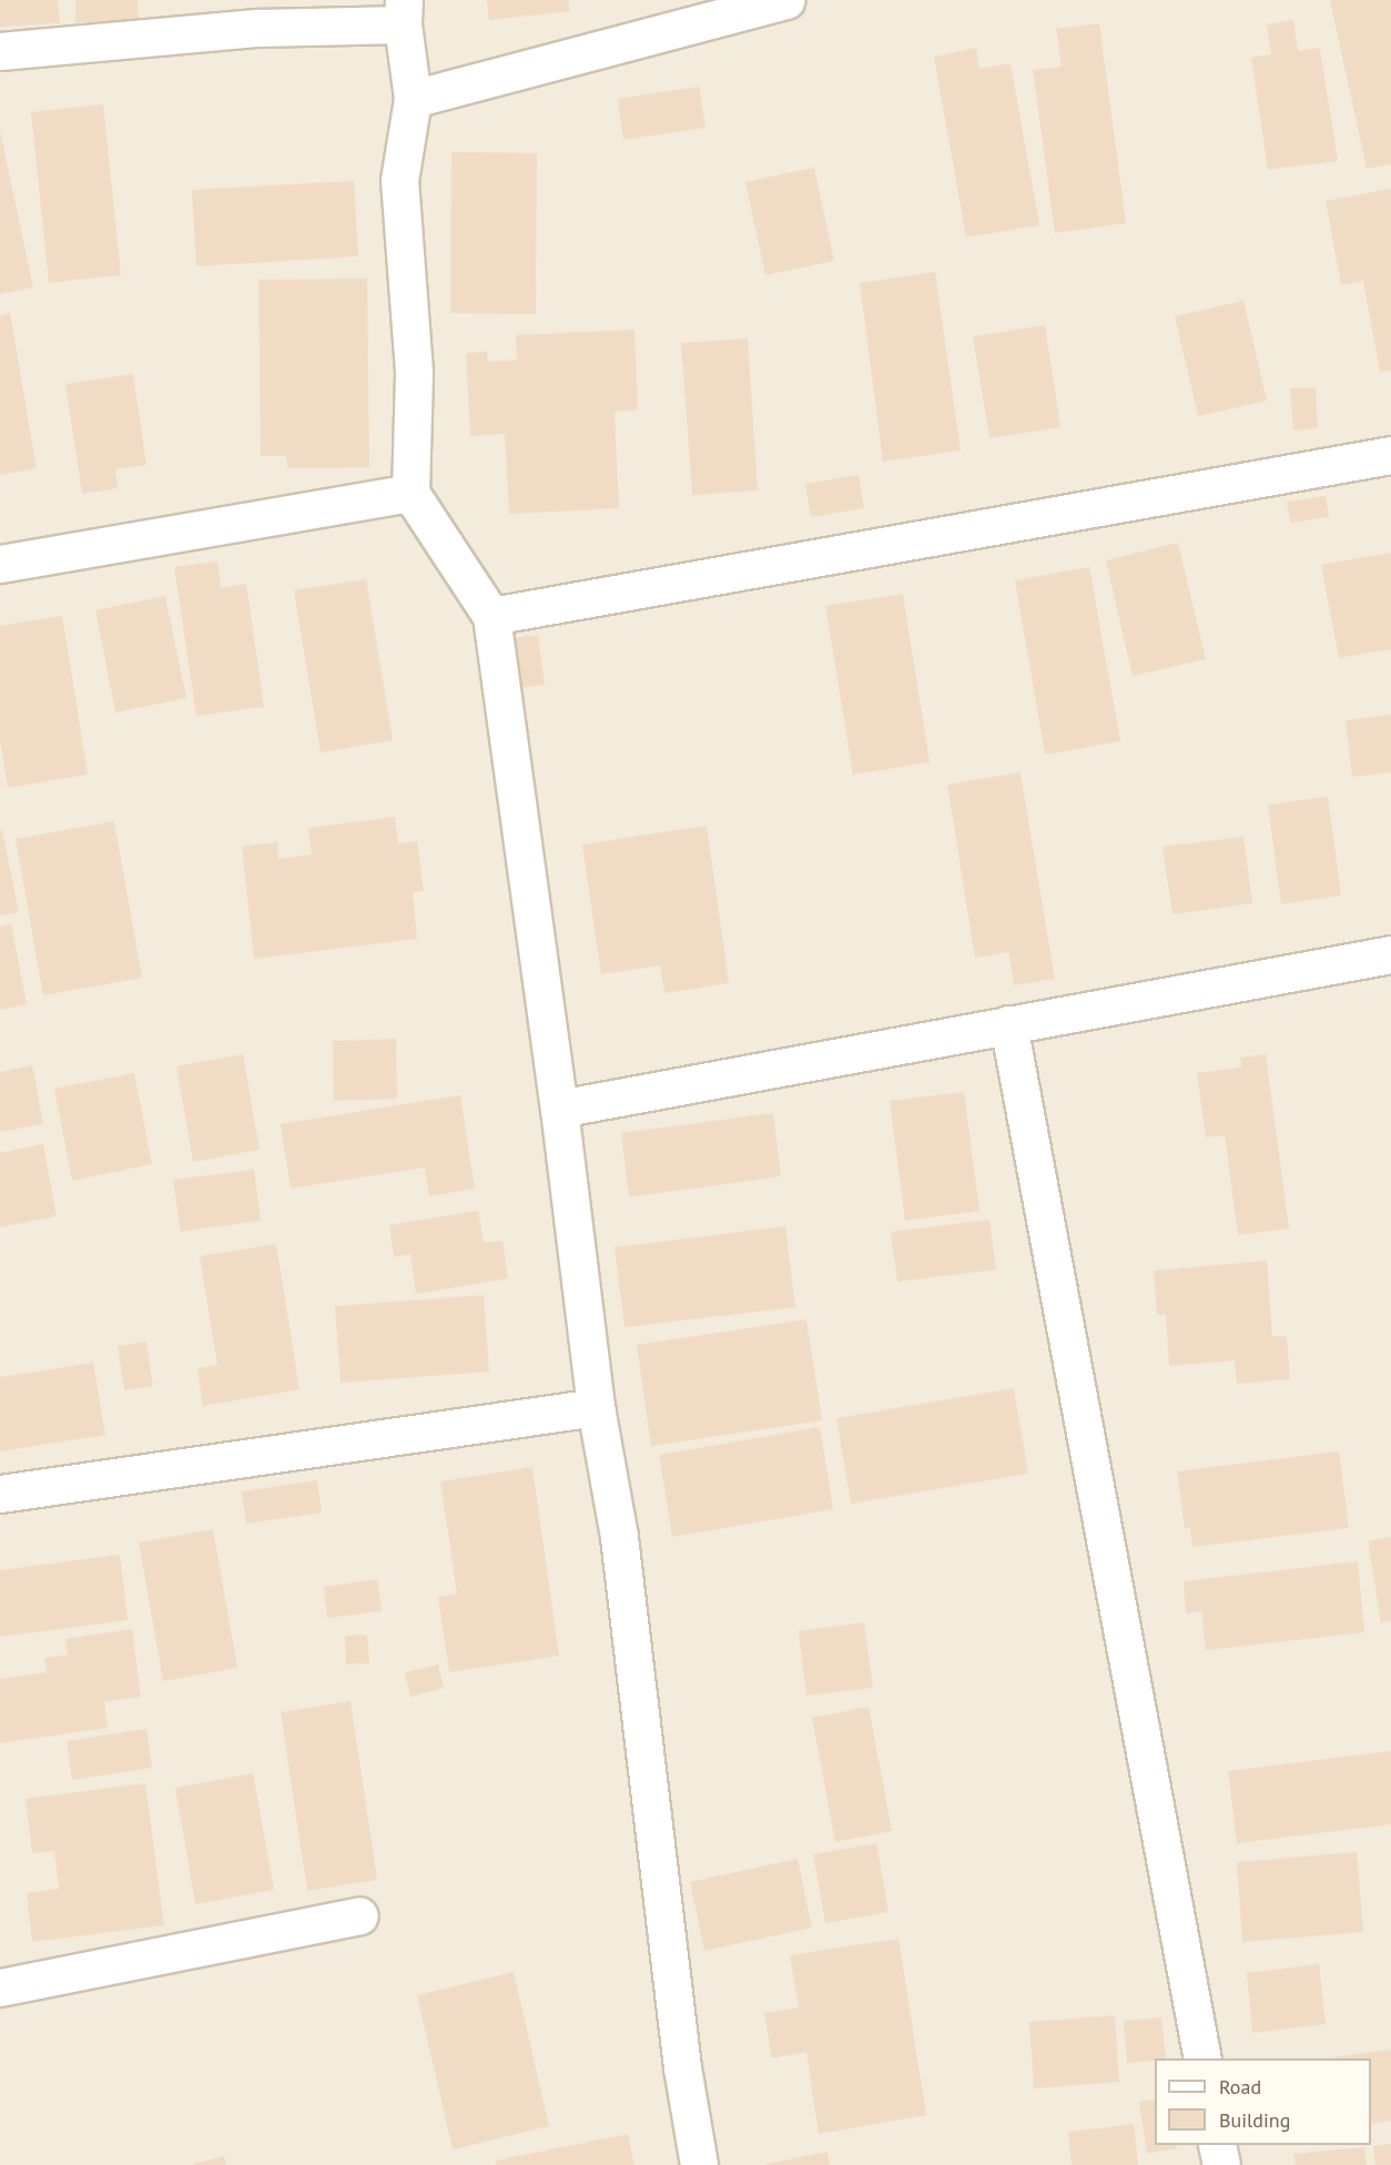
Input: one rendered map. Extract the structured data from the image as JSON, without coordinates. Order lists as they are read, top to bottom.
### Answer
{
  "legend": ["Road", "Building"]
}
